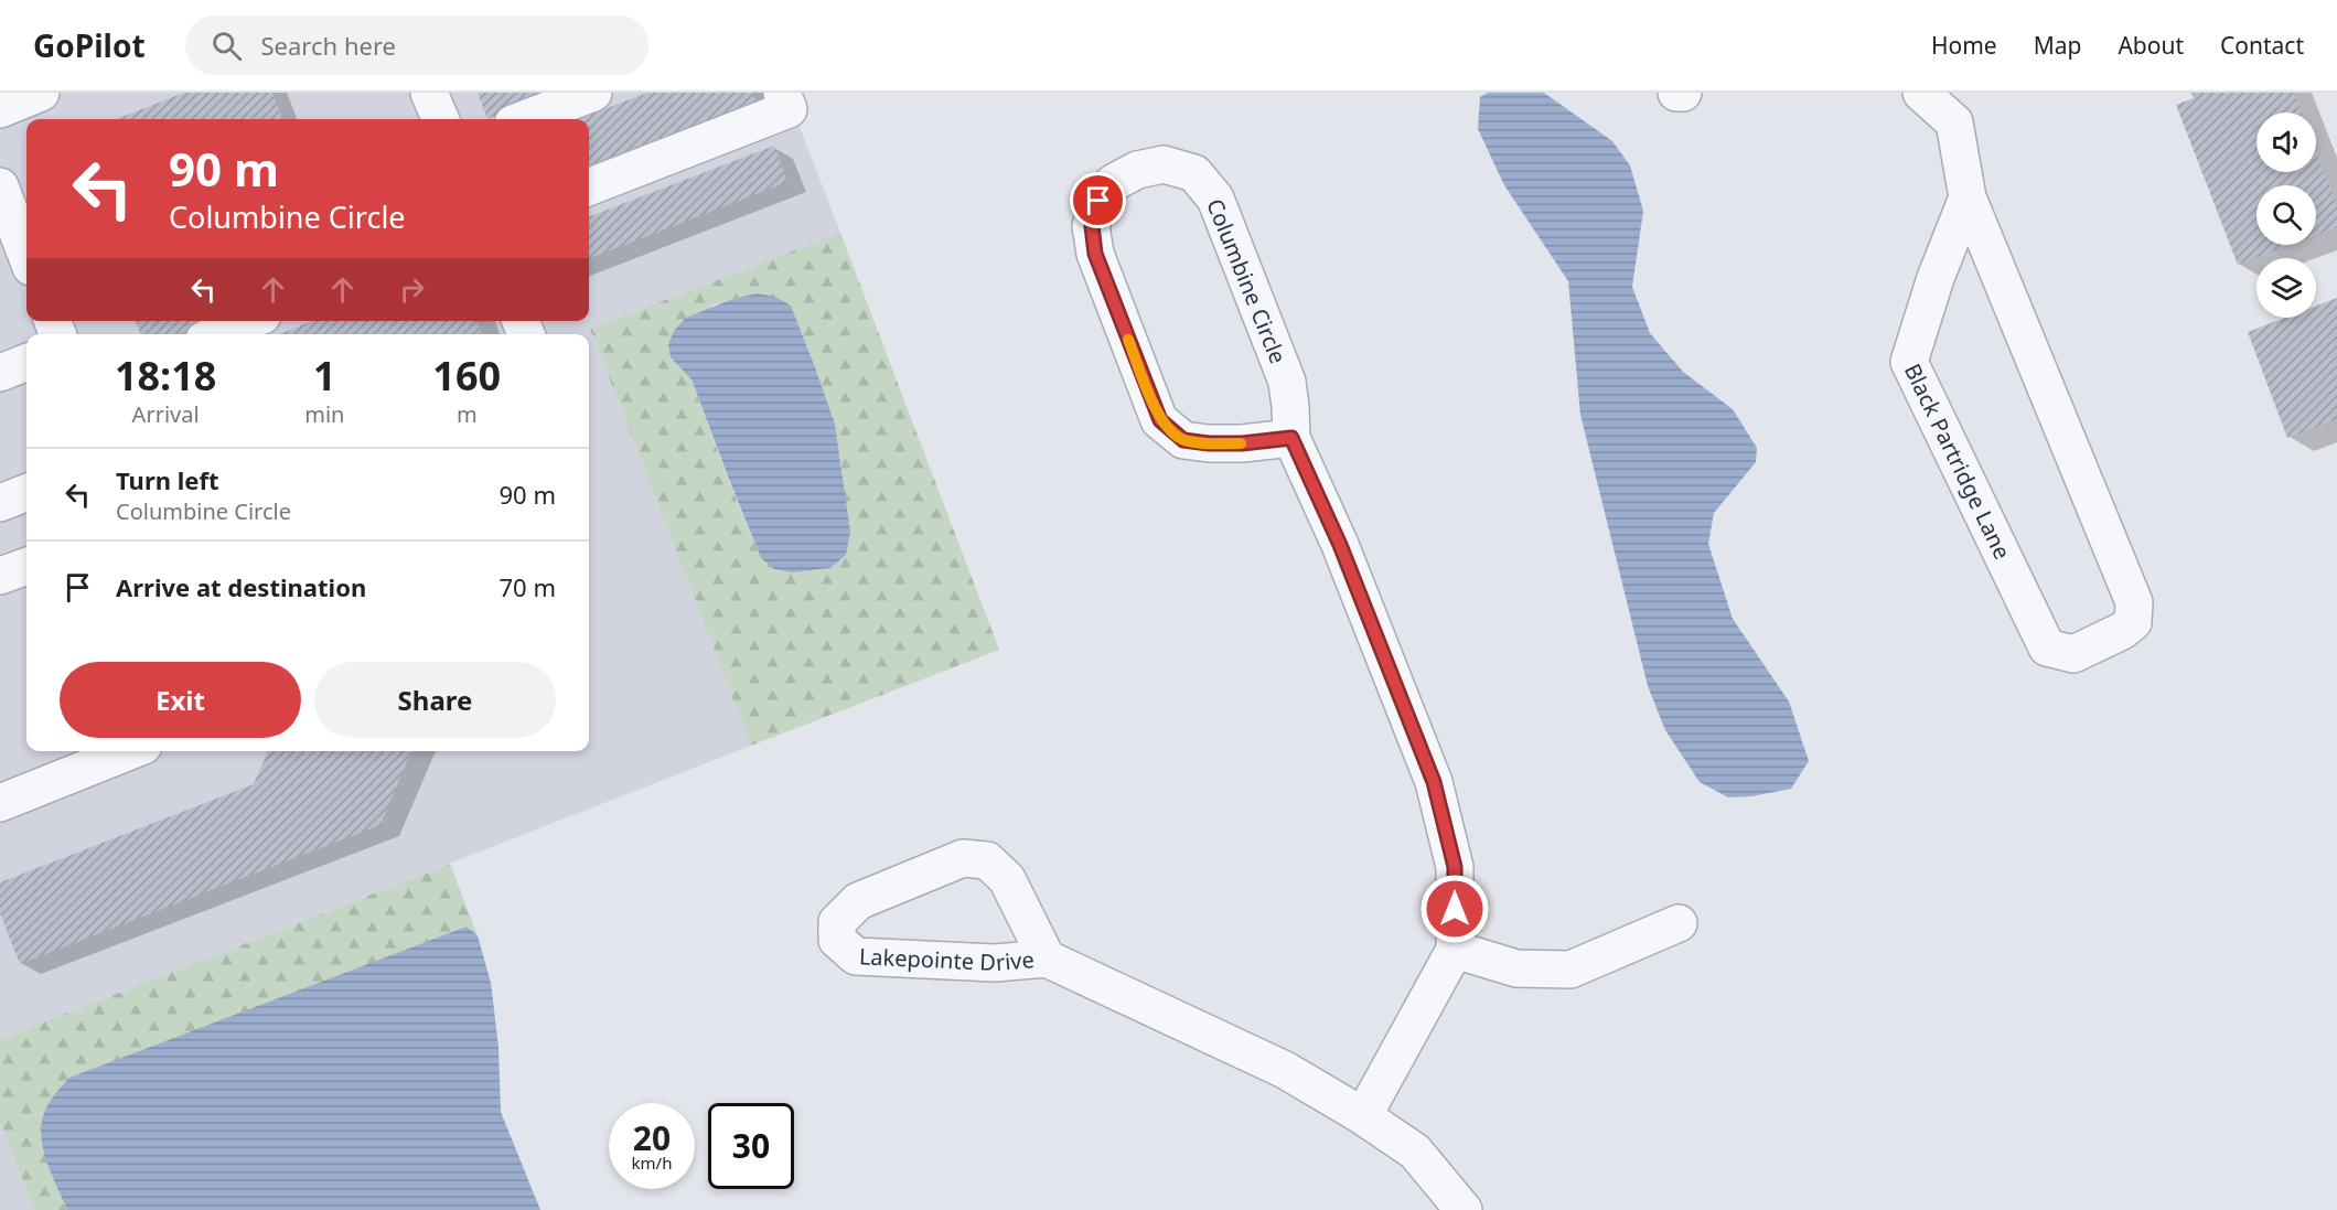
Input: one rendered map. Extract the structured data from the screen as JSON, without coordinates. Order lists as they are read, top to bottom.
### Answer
{
  "streets": {
    "street": ["Columbine Circle", "Black Partridge Lane", "Lakepointe Drive"]
  },
  "crossings": [
    ["Columbine Circle", "Lakepointe Drive"]
  ],
  "page": {
    "header": "GoPilot",
    "search": "Search here",
    "nav": [
      "Home",
      "Map",
      "About",
      "Contact"
    ],
    "turn": ["90 m", "Columbine Circle"],
    "eta": [
      "18:18",
      "Arrival",
      "1",
      "min",
      "160",
      "m"
    ],
    "list": [
      {
        "name": "Turn left",
        "note": "Columbine Circle",
        "value": "90 m"
      },
      {
        "name": "Arrive at destination",
        "value": "70 m"
      }
    ],
    "buttons": ["Exit", "Share"],
    "speed": "20 km/h",
    "limit": "30"
  }
}
